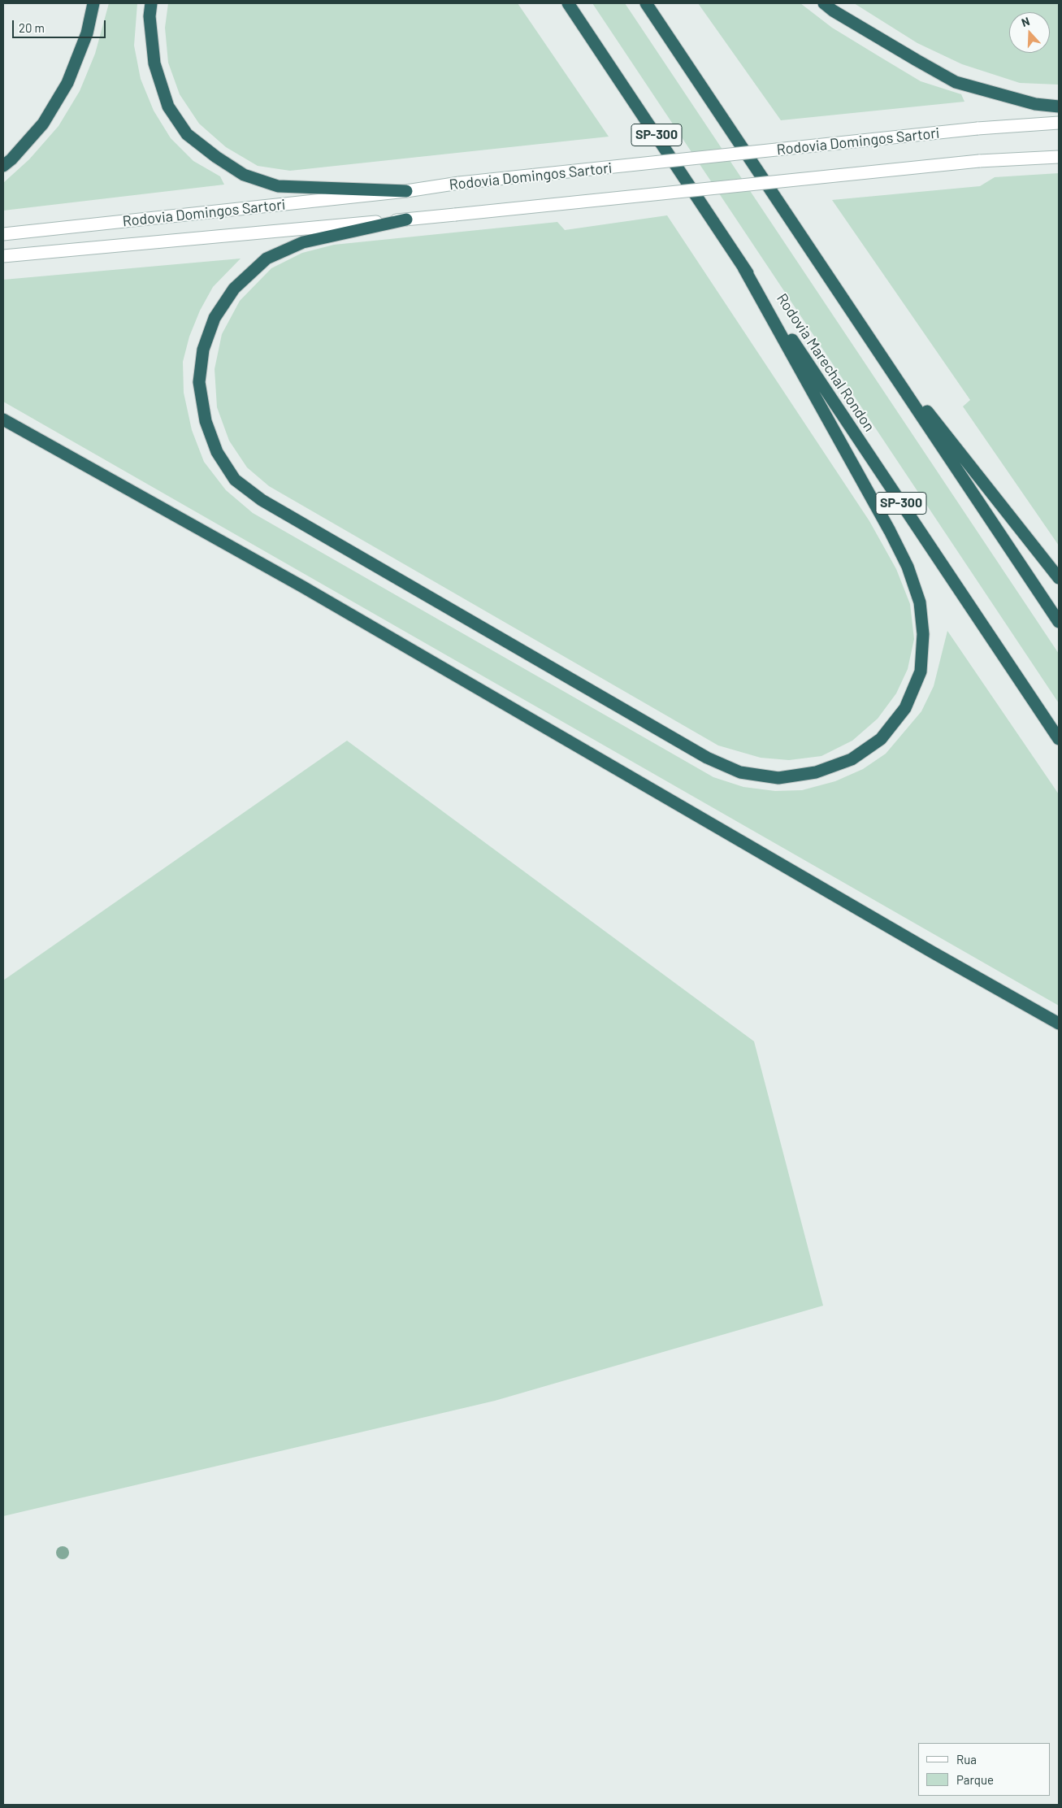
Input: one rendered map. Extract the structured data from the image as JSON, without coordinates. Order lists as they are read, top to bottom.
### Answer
{
  "streets": {
    "highway": ["SP-300", "Rodovia Marechal Rondon"],
    "main road": ["Rodovia Domingos Sartori"]
  },
  "legend": ["Rua", "Parque"],
  "scale_bar": "20 m",
  "north": "top"
}
